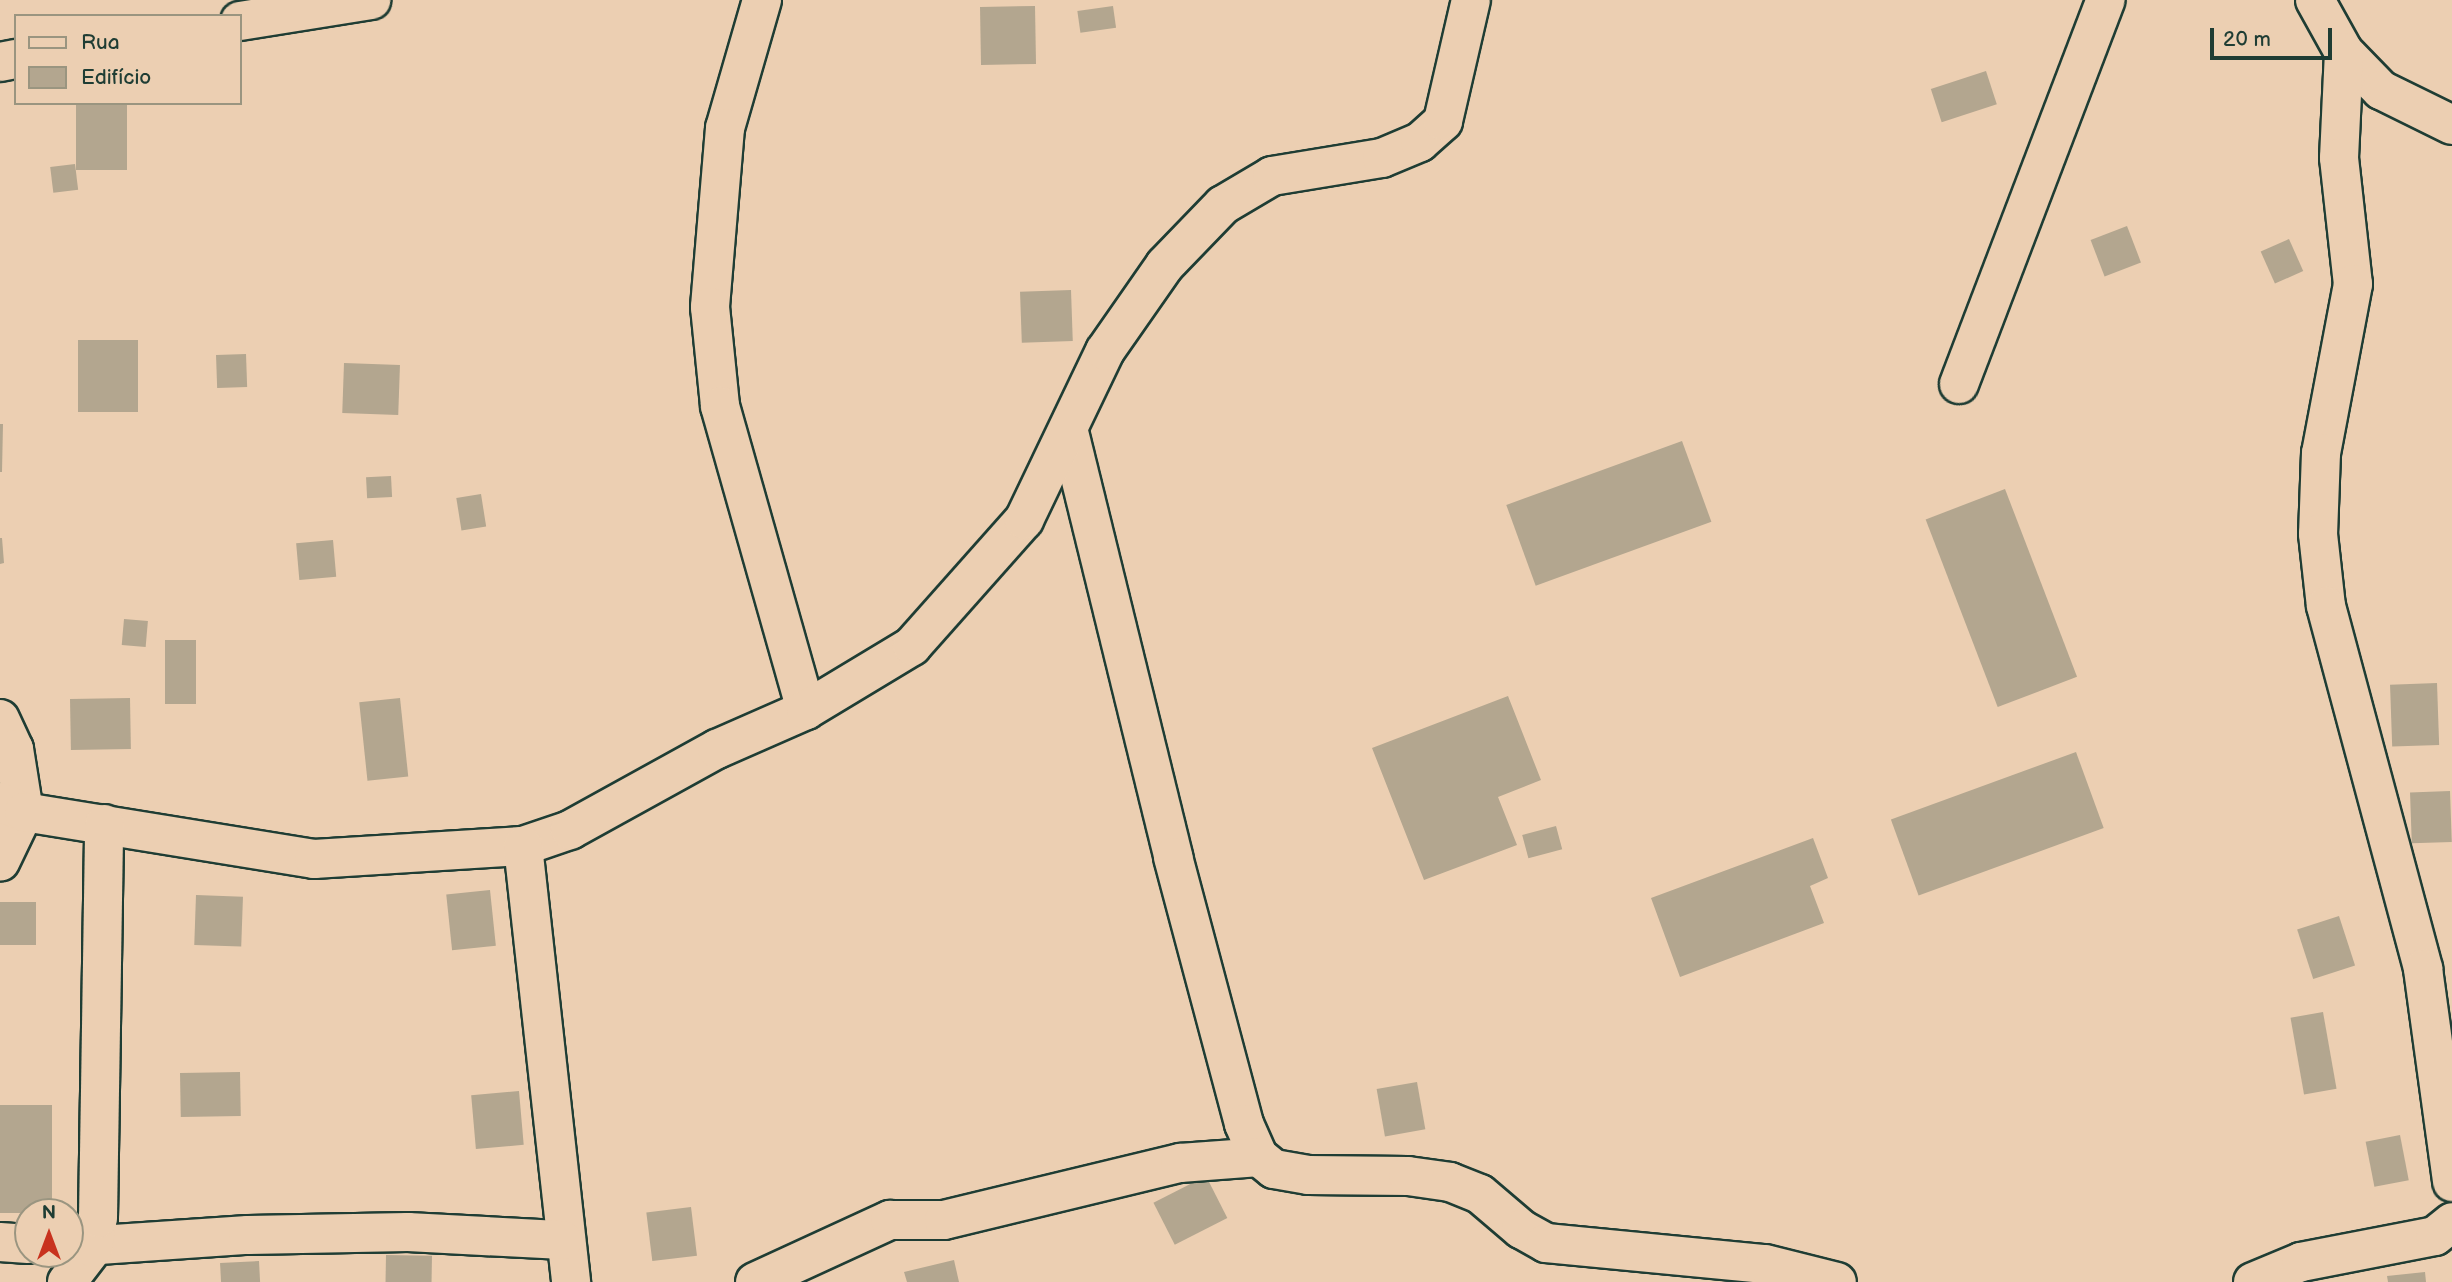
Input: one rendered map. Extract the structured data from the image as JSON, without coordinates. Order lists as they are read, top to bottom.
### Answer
{
  "legend": ["Rua", "Edifício"],
  "scale_bar": "20 m",
  "north": "top"
}
